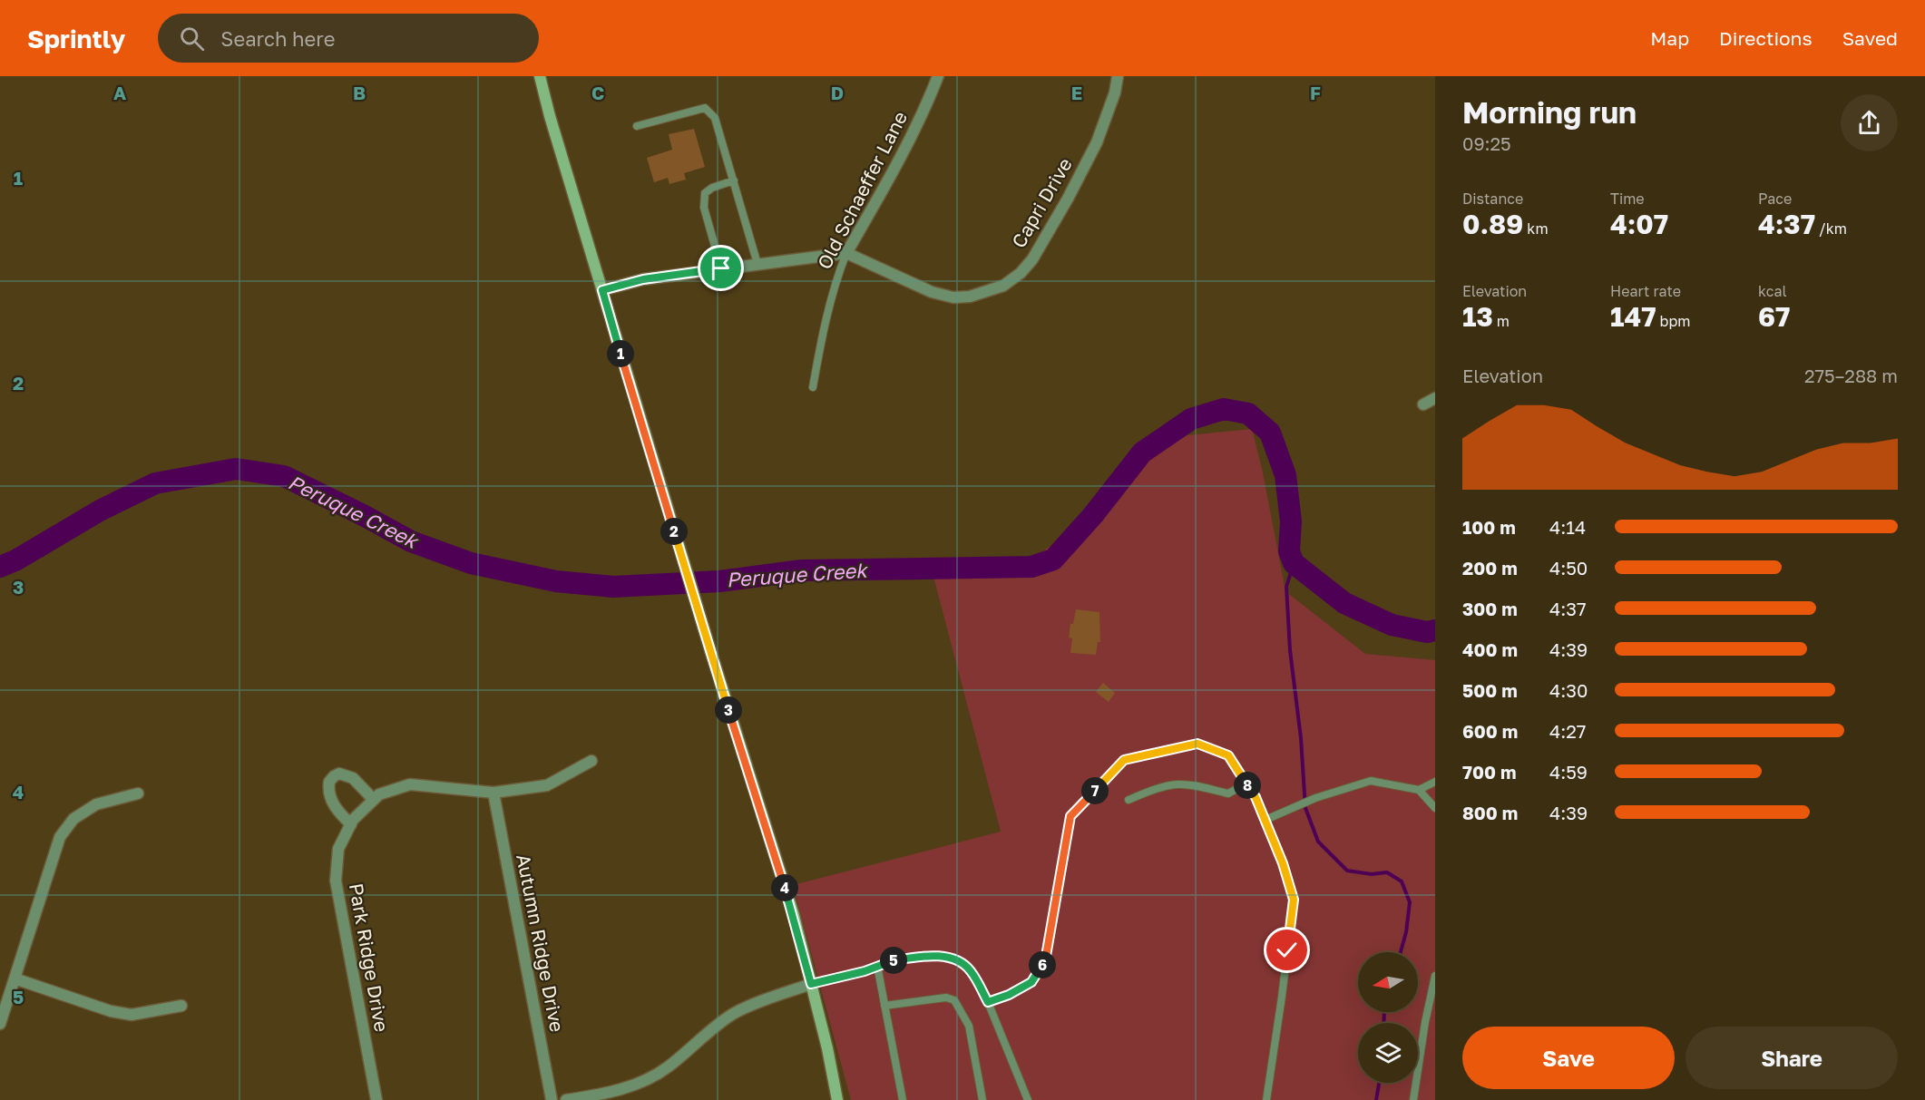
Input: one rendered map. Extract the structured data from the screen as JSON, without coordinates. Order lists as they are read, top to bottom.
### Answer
{
  "streets": {
    "street": [
      "Old Schaeffer Lane",
      "Capri Drive",
      "Autumn Ridge Drive",
      "Park Ridge Drive"
    ]
  },
  "crossings": [
    ["Old Schaeffer Lane", "Capri Drive"],
    ["Autumn Ridge Drive", "Park Ridge Drive"]
  ],
  "water": ["Peruque Creek"],
  "north": "left",
  "page": {
    "header": "Sprintly",
    "search": "Search here",
    "nav": ["Map", "Directions", "Saved"],
    "heading": ["Morning run", "09:25"],
    "stats": [
      ["Distance", "0.89 km"],
      ["Time", "4:07"],
      ["Pace", "4:37 /km"],
      ["Elevation", "13 m"],
      ["Heart rate", "147 bpm"],
      ["kcal", "67"]
    ],
    "pins": [
      "1",
      "2",
      "3",
      "8",
      "7",
      "4",
      "5",
      "6"
    ],
    "chart": ["Elevation", "275–288 m"],
    "list": [
      {
        "name": "100 m",
        "note": "4:14"
      },
      {
        "name": "200 m",
        "note": "4:50"
      },
      {
        "name": "300 m",
        "note": "4:37"
      },
      {
        "name": "400 m",
        "note": "4:39"
      },
      {
        "name": "500 m",
        "note": "4:30"
      },
      {
        "name": "600 m",
        "note": "4:27"
      },
      {
        "name": "700 m",
        "note": "4:59"
      },
      {
        "name": "800 m",
        "note": "4:39"
      }
    ],
    "buttons": ["Save", "Share"]
  },
  "grid": {
    "columns": [
      "A",
      "B",
      "C",
      "D",
      "E",
      "F"
    ],
    "rows": [
      "1",
      "2",
      "3",
      "4",
      "5"
    ]
  }
}
